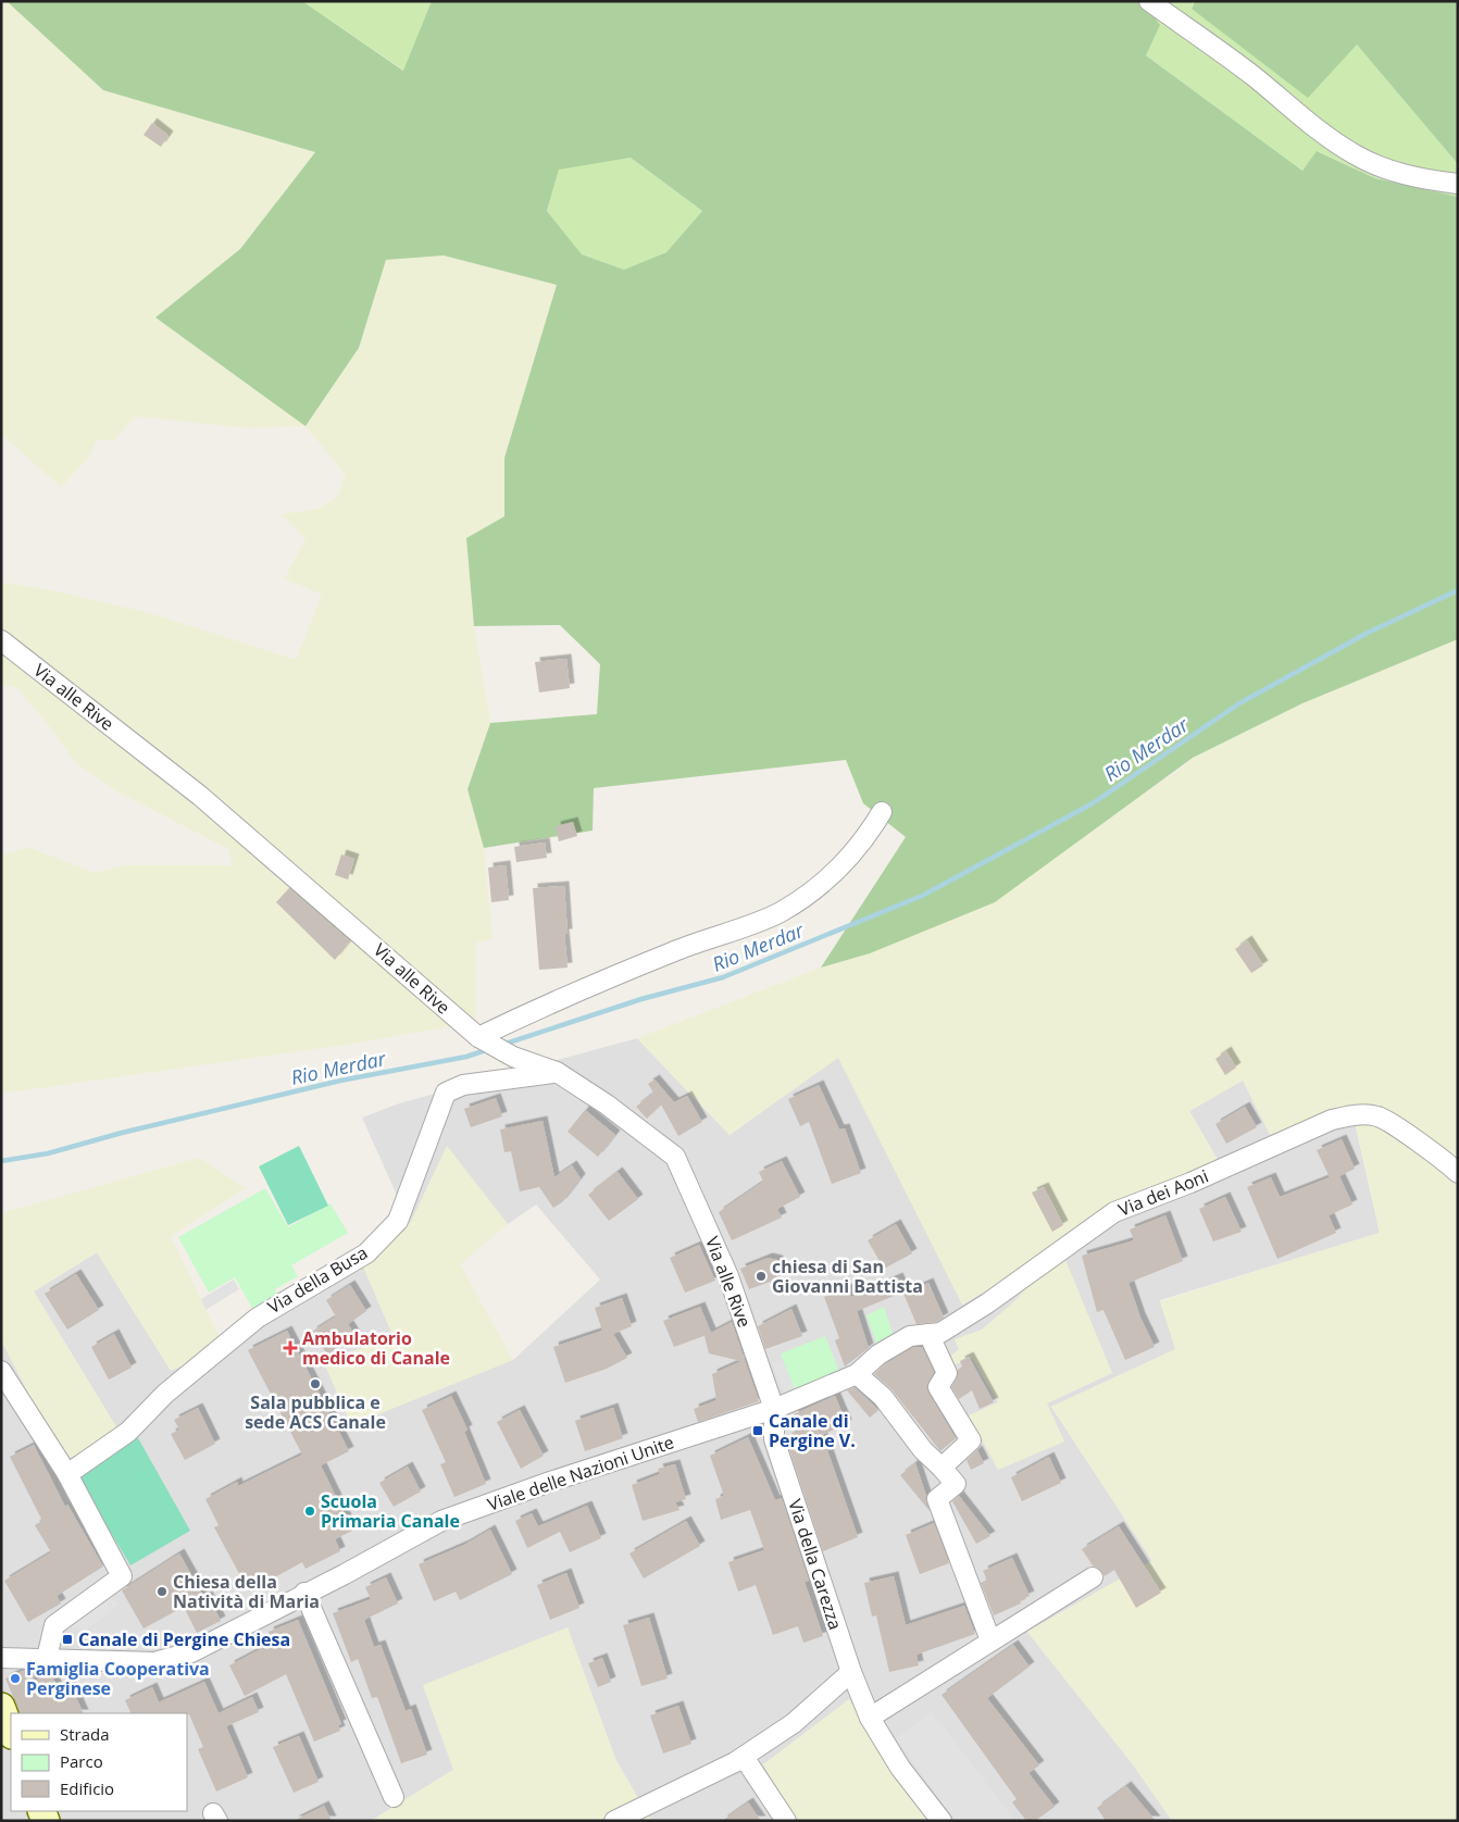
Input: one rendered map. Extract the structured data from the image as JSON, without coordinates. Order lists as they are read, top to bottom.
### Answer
{
  "streets": {
    "street": [
      "Via alle Rive",
      "Via dei Aoni",
      "Via della Busa",
      "Viale delle Nazioni Unite",
      "Via della Carezza"
    ]
  },
  "crossings": [
    ["Via alle Rive", "Via della Busa"],
    ["Via alle Rive", "Viale delle Nazioni Unite"],
    ["Via alle Rive", "Via della Carezza"],
    ["Via dei Aoni", "Viale delle Nazioni Unite"],
    ["Viale delle Nazioni Unite", "Via della Carezza"]
  ],
  "water": ["Rio Merdar"],
  "places": {
    "other": [
      "chiesa di San Giovanni Battista",
      "Sala pubblica e sede ACS Canale",
      "Scuola Primaria Canale",
      "Chiesa della Natività di Maria",
      "Famiglia Cooperativa Perginese"
    ],
    "health": ["Ambulatorio medico di Canale"],
    "transit": ["Canale di Pergine V.", "Canale di Pergine Chiesa"]
  },
  "legend": ["Strada", "Parco", "Edificio"]
}
